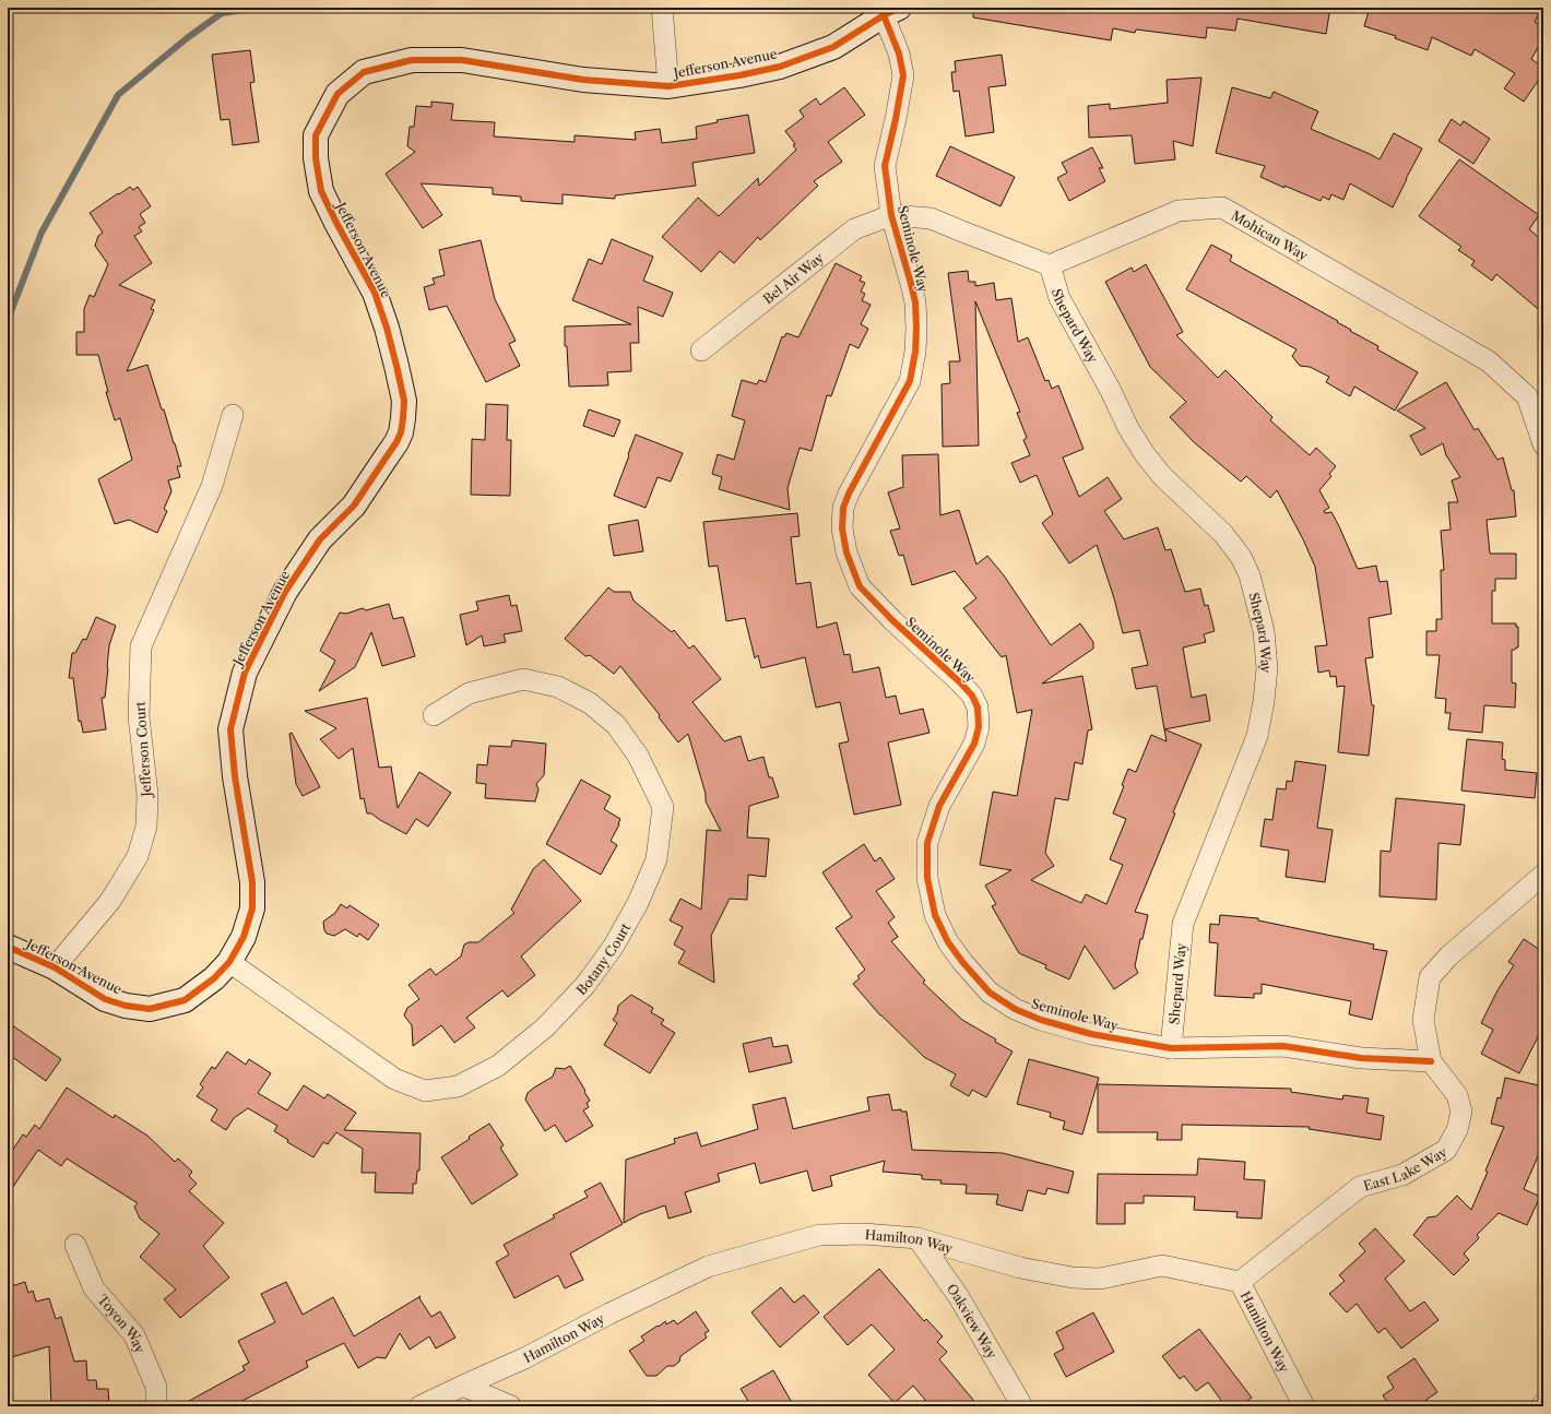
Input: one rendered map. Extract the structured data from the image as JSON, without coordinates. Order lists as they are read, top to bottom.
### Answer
{
  "streets": {
    "street": [
      "Jefferson Avenue",
      "Mohican Way",
      "Seminole Way",
      "Bel Air Way",
      "Shepard Way",
      "Jefferson Court",
      "Botany Court",
      "East Lake Way",
      "Hamilton Way",
      "Oakview Way",
      "Toyon Way"
    ]
  },
  "crossings": [
    ["Jefferson Avenue", "Seminole Way"],
    ["Jefferson Avenue", "Jefferson Court"],
    ["Jefferson Avenue", "Botany Court"],
    ["Mohican Way", "Shepard Way"],
    ["Seminole Way", "Bel Air Way"],
    ["Seminole Way", "Shepard Way"],
    ["Seminole Way", "East Lake Way"],
    ["East Lake Way", "Hamilton Way"],
    ["Hamilton Way", "Oakview Way"]
  ]
}
